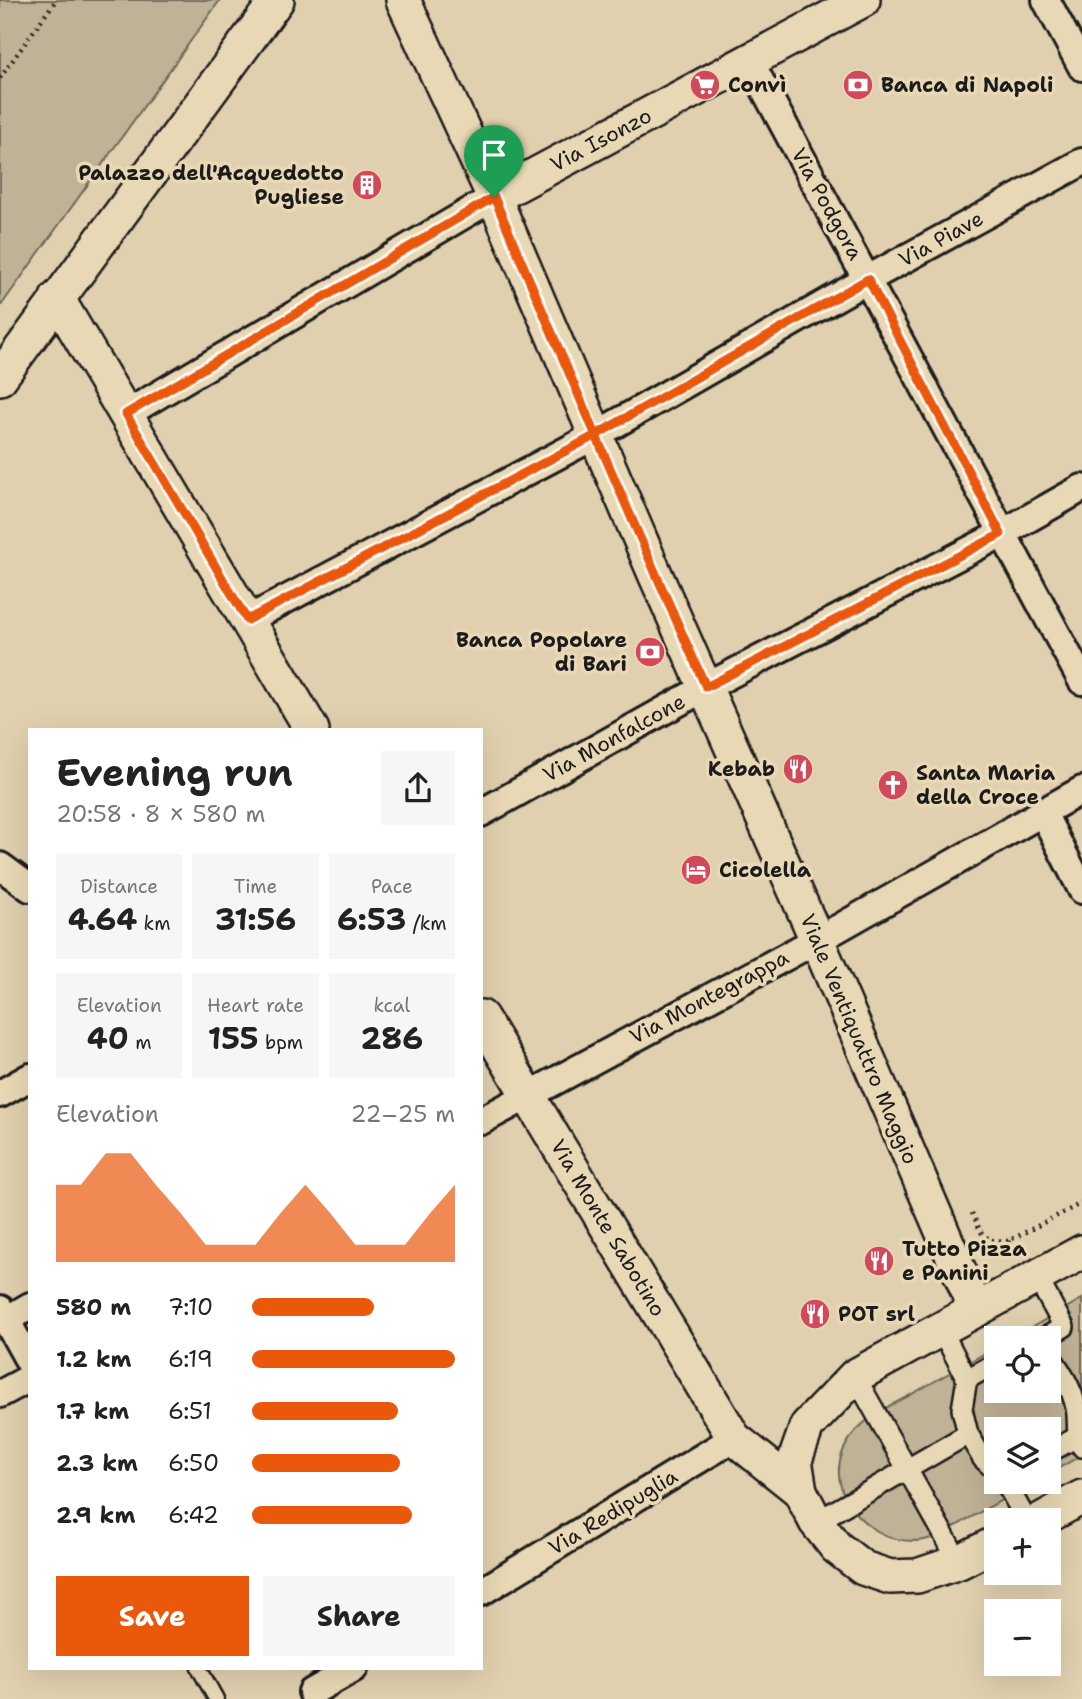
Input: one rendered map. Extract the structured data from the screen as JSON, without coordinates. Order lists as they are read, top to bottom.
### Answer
{
  "streets": {
    "street": [
      "Via Isonzo",
      "Via Podgora",
      "Via Piave",
      "Via Monfalcone",
      "Via Montegrappa",
      "Viale Ventiquattro Maggio",
      "Via Monte Sabotino",
      "Via Redipuglia"
    ]
  },
  "crossings": [
    ["Via Isonzo", "Via Podgora"],
    ["Via Isonzo", "Viale Ventiquattro Maggio"],
    ["Via Podgora", "Via Piave"],
    ["Via Podgora", "Via Monfalcone"],
    ["Via Piave", "Viale Ventiquattro Maggio"],
    ["Via Monfalcone", "Viale Ventiquattro Maggio"],
    ["Via Montegrappa", "Viale Ventiquattro Maggio"],
    ["Via Montegrappa", "Via Monte Sabotino"],
    ["Via Monte Sabotino", "Via Redipuglia"]
  ],
  "places": {
    "supermarket": ["Convì"],
    "bank": ["Banca di Napoli", "Banca Popolare di Bari"],
    "building": ["Palazzo dell'Acquedotto Pugliese"],
    "restaurant": ["Kebab", "Tutto Pizza e Panini", "POT srl"],
    "church": ["Santa Maria della Croce"],
    "hotel": ["Cicolella"]
  },
  "page": {
    "heading": ["Evening run", "20:58 · 8 × 580 m"],
    "stats": [
      ["Distance", "4.64 km"],
      ["Time", "31:56"],
      ["Pace", "6:53 /km"],
      ["Elevation", "40 m"],
      ["Heart rate", "155 bpm"],
      ["kcal", "286"]
    ],
    "chart": ["Elevation", "22–25 m"],
    "list": [
      {
        "name": "580 m",
        "note": "7:10"
      },
      {
        "name": "1.2 km",
        "note": "6:19"
      },
      {
        "name": "1.7 km",
        "note": "6:51"
      },
      {
        "name": "2.3 km",
        "note": "6:50"
      },
      {
        "name": "2.9 km",
        "note": "6:42"
      }
    ],
    "map_buttons": ["+", "−"],
    "buttons": ["Save", "Share"]
  }
}
